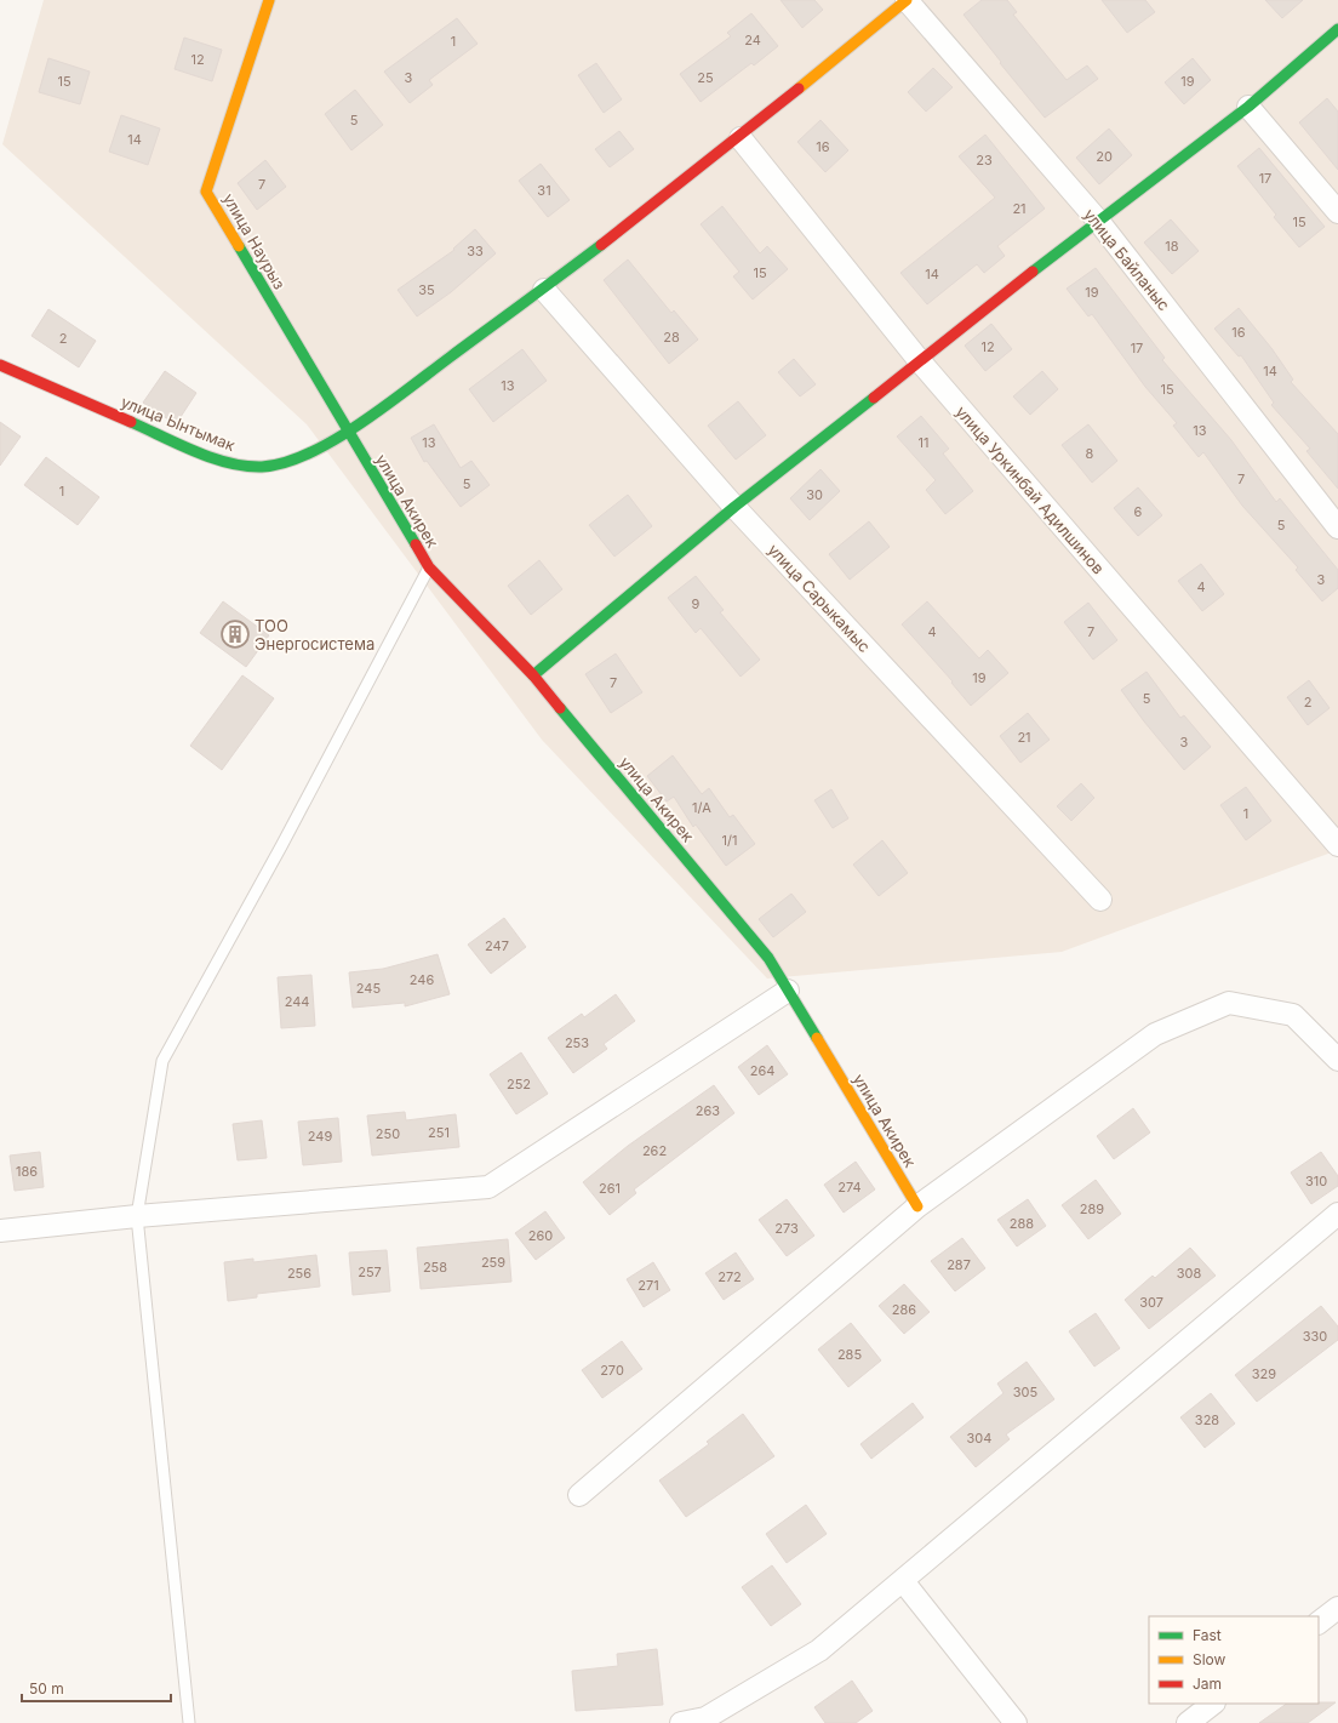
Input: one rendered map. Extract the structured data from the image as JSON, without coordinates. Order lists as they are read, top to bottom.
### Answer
{
  "streets": {
    "street": [
      "улица Наурыз",
      "улица Байланыс",
      "улица Ынтымак",
      "улица Уркинбай Адилшинов",
      "улица Акирек",
      "улица Сарыкамыс"
    ]
  },
  "crossings": [
    ["улица Наурыз", "улица Ынтымак"],
    ["улица Наурыз", "улица Акирек"],
    ["улица Байланыс", "улица Ынтымак"],
    ["улица Ынтымак", "улица Уркинбай Адилшинов"],
    ["улица Ынтымак", "улица Акирек"],
    ["улица Ынтымак", "улица Сарыкамыс"]
  ],
  "places": {
    "building": ["ТОО Энергосистема"]
  },
  "house_numbers": [
    "24",
    "1",
    "12",
    "3",
    "25",
    "15",
    "19",
    "5",
    "14",
    "16",
    "20",
    "23",
    "17",
    "7",
    "31",
    "21",
    "15",
    "18",
    "33",
    "15",
    "14",
    "35",
    "19",
    "16",
    "28",
    "2",
    "12",
    "17",
    "14",
    "13",
    "15",
    "13",
    "13",
    "11",
    "8",
    "7",
    "5",
    "1",
    "30",
    "6",
    "5",
    "3",
    "4",
    "9",
    "4",
    "7",
    "19",
    "7",
    "5",
    "2",
    "21",
    "3",
    "1/А",
    "1",
    "1/1",
    "247",
    "246",
    "245",
    "244",
    "253",
    "264",
    "252",
    "263",
    "251",
    "250",
    "249",
    "262",
    "186",
    "310",
    "274",
    "261",
    "289",
    "288",
    "273",
    "260",
    "259",
    "287",
    "258",
    "257",
    "256",
    "308",
    "272",
    "271",
    "307",
    "286",
    "330",
    "285",
    "270",
    "329",
    "305",
    "328",
    "304"
  ],
  "legend": ["Fast", "Slow", "Jam"],
  "scale_bar": "50 m"
}
